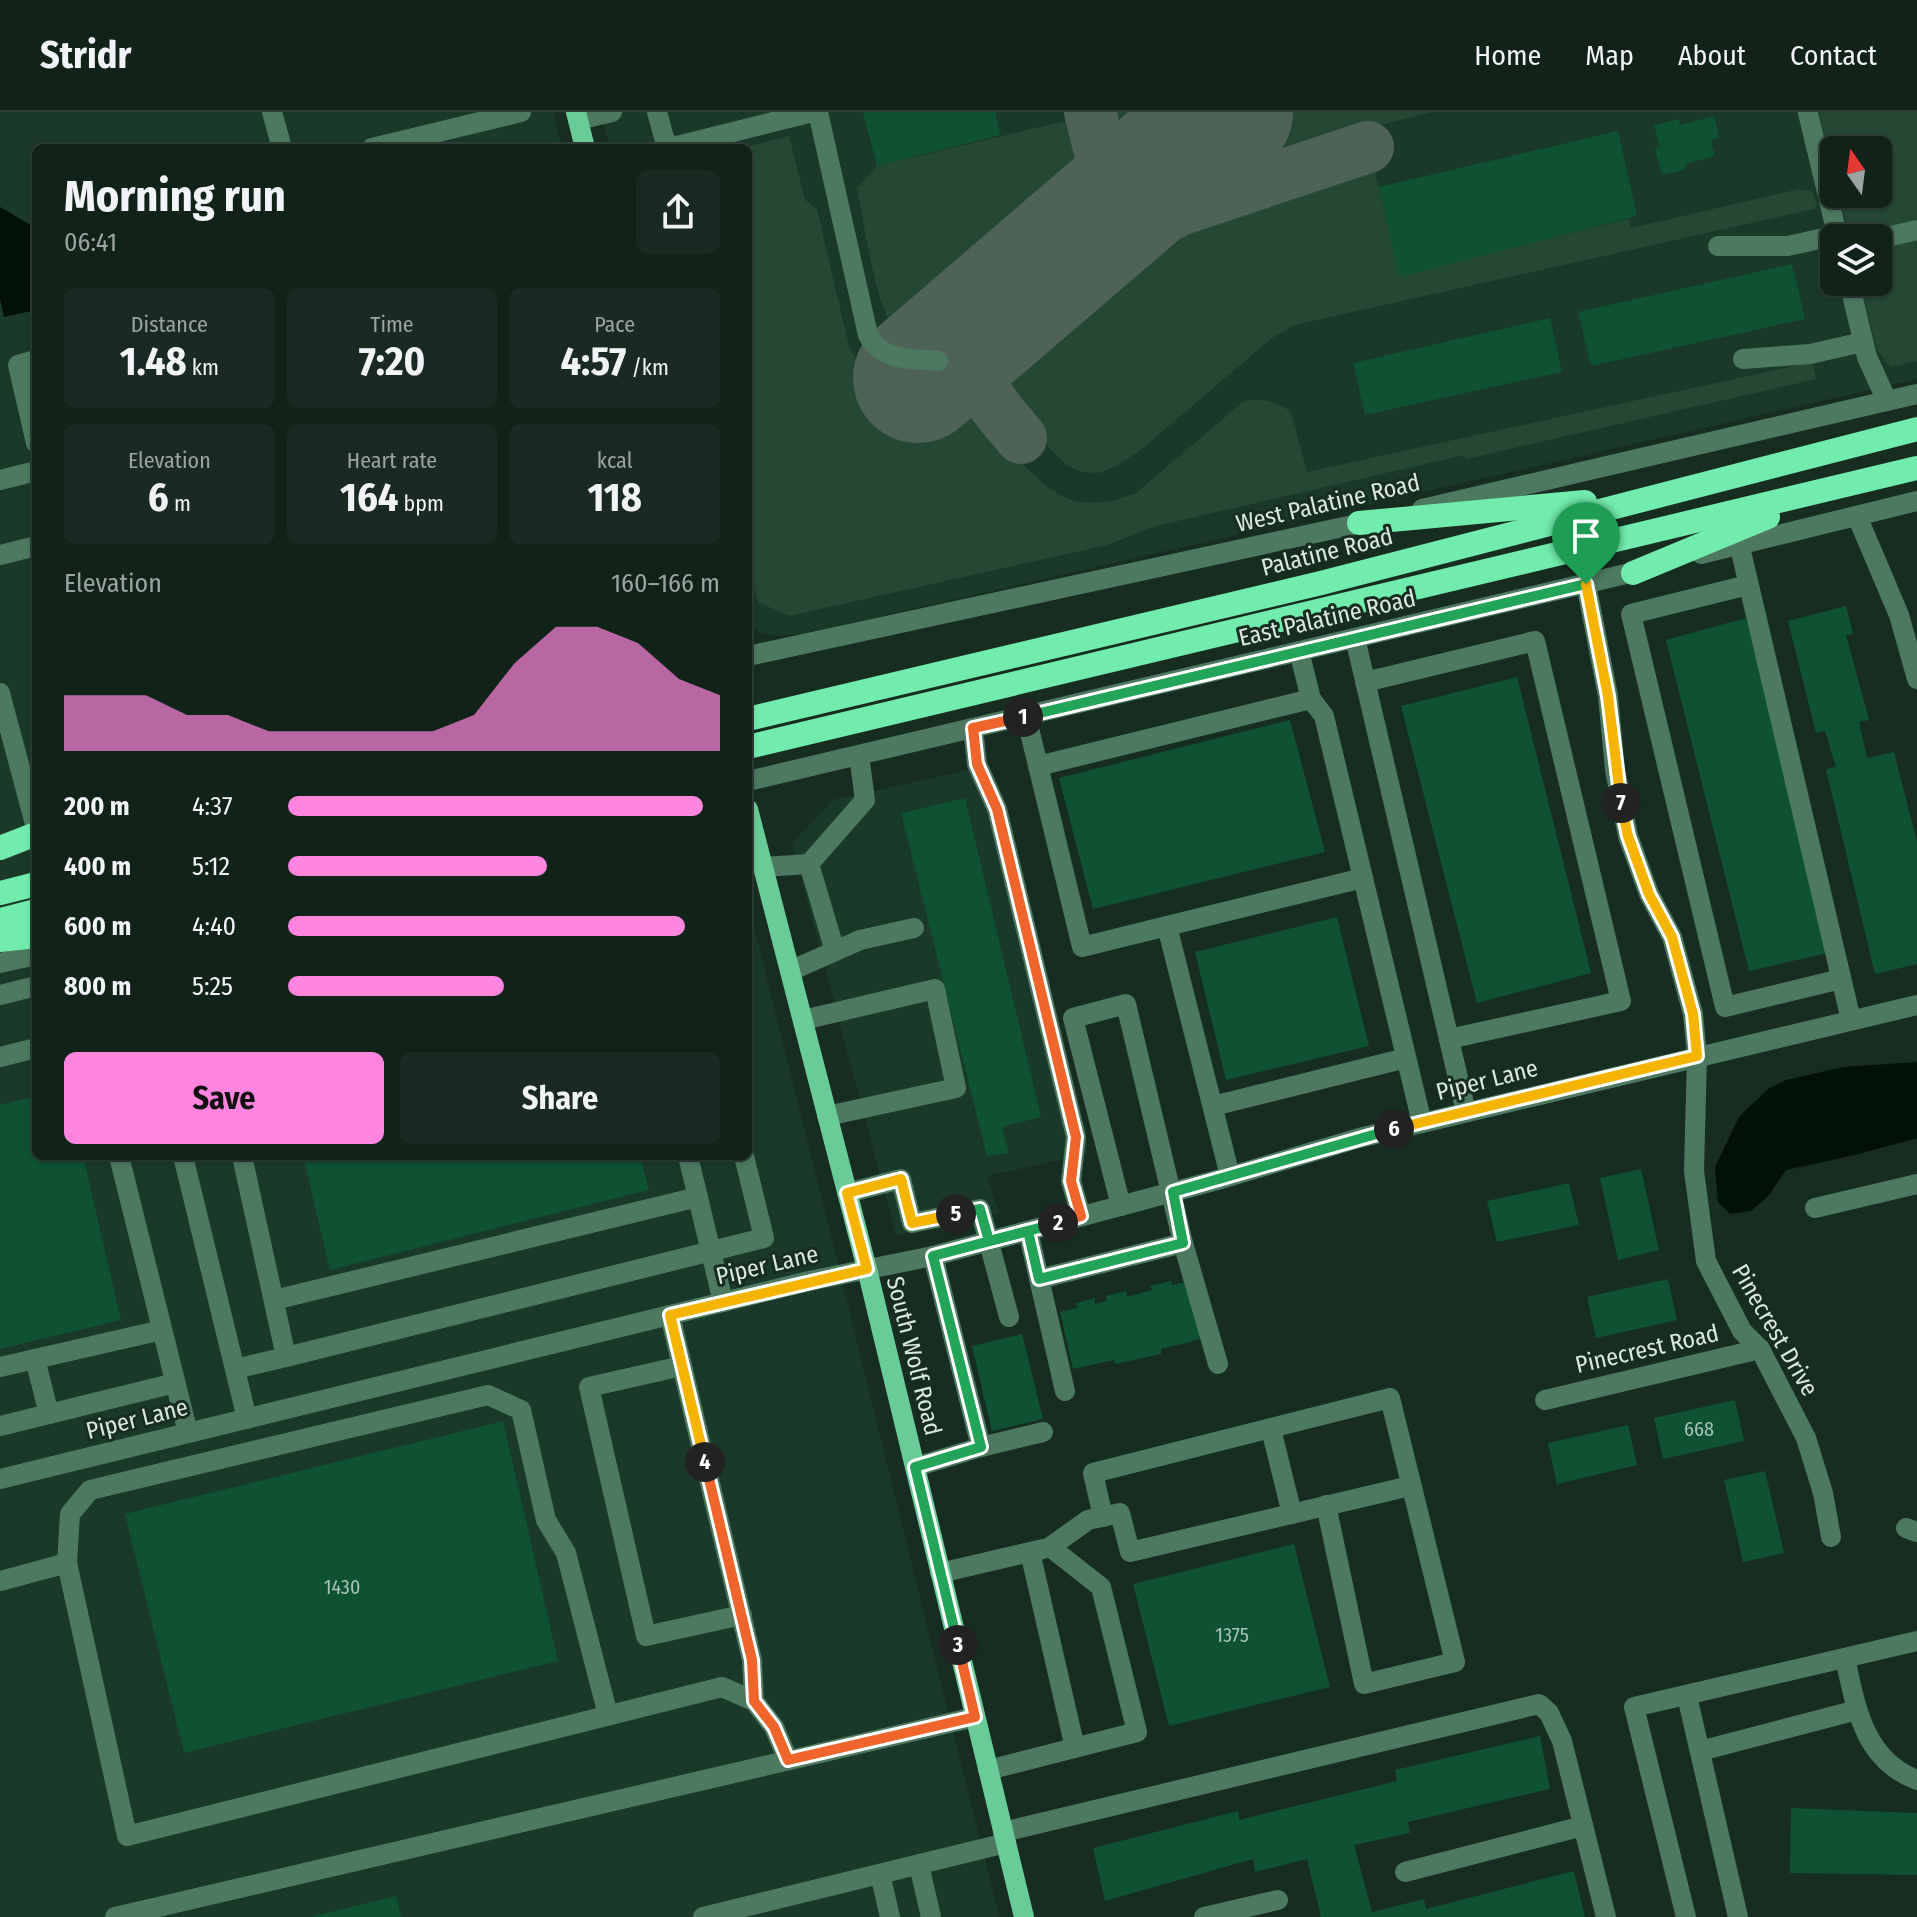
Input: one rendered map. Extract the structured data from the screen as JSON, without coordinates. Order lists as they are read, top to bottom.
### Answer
{
  "streets": {
    "highway": ["Palatine Road"],
    "main road": ["South Wolf Road"],
    "street": [
      "West Palatine Road",
      "East Palatine Road",
      "Piper Lane",
      "Pinecrest Drive",
      "Pinecrest Road"
    ]
  },
  "crossings": [
    ["East Palatine Road", "Pinecrest Drive"],
    ["Piper Lane", "Pinecrest Drive"],
    ["Piper Lane", "South Wolf Road"],
    ["Pinecrest Drive", "Pinecrest Road"]
  ],
  "house_numbers": ["668", "1430", "1375"],
  "north": "top",
  "page": {
    "header": "Stridr",
    "nav": [
      "Home",
      "Map",
      "About",
      "Contact"
    ],
    "heading": ["Morning run", "06:41"],
    "stats": [
      ["Distance", "1.48 km"],
      ["Time", "7:20"],
      ["Pace", "4:57 /km"],
      ["Elevation", "6 m"],
      ["Heart rate", "164 bpm"],
      ["kcal", "118"]
    ],
    "chart": ["Elevation", "160–166 m"],
    "pins": [
      "1",
      "7",
      "6",
      "5",
      "2",
      "4",
      "3"
    ],
    "list": [
      {
        "name": "200 m",
        "note": "4:37"
      },
      {
        "name": "400 m",
        "note": "5:12"
      },
      {
        "name": "600 m",
        "note": "4:40"
      },
      {
        "name": "800 m",
        "note": "5:25"
      }
    ],
    "buttons": ["Save", "Share"]
  }
}
